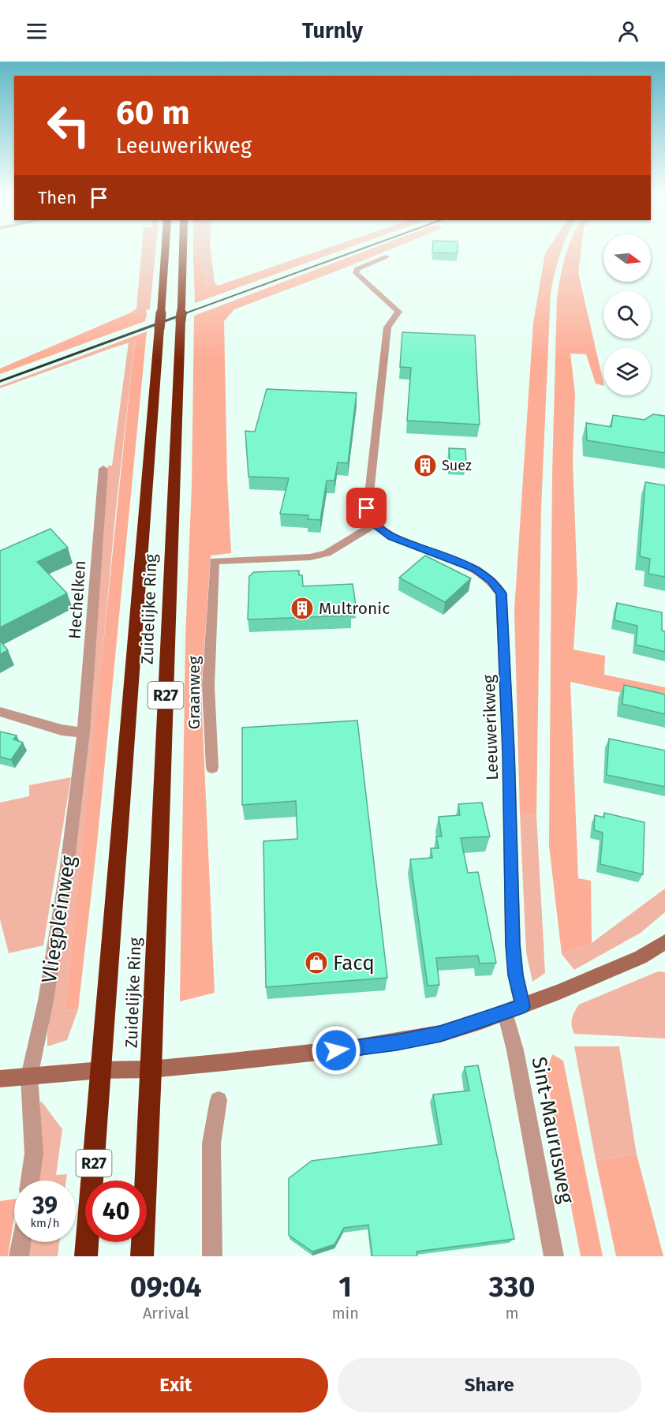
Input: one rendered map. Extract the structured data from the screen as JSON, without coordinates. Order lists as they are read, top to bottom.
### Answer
{
  "streets": {
    "highway": ["Zuidelijke Ring", "R27"],
    "street": [
      "Hechelken",
      "Graanweg",
      "Leeuwerikweg",
      "Vliegpleinweg",
      "Sint-Maurusweg"
    ]
  },
  "crossings": [
    ["Hechelken", "Vliegpleinweg"],
    ["Zuidelijke Ring", "R27"],
    ["Graanweg", "Leeuwerikweg"]
  ],
  "places": {
    "building": ["Suez", "Multronic"],
    "shop": ["Facq"]
  },
  "north": "right",
  "page": {
    "header": "Turnly",
    "turn": ["60 m", "Leeuwerikweg"],
    "then": "Then",
    "speed": "39 km/h",
    "limit": "40",
    "eta": [
      "09:04",
      "Arrival",
      "1",
      "min",
      "330",
      "m"
    ],
    "buttons": ["Exit", "Share"]
  }
}
